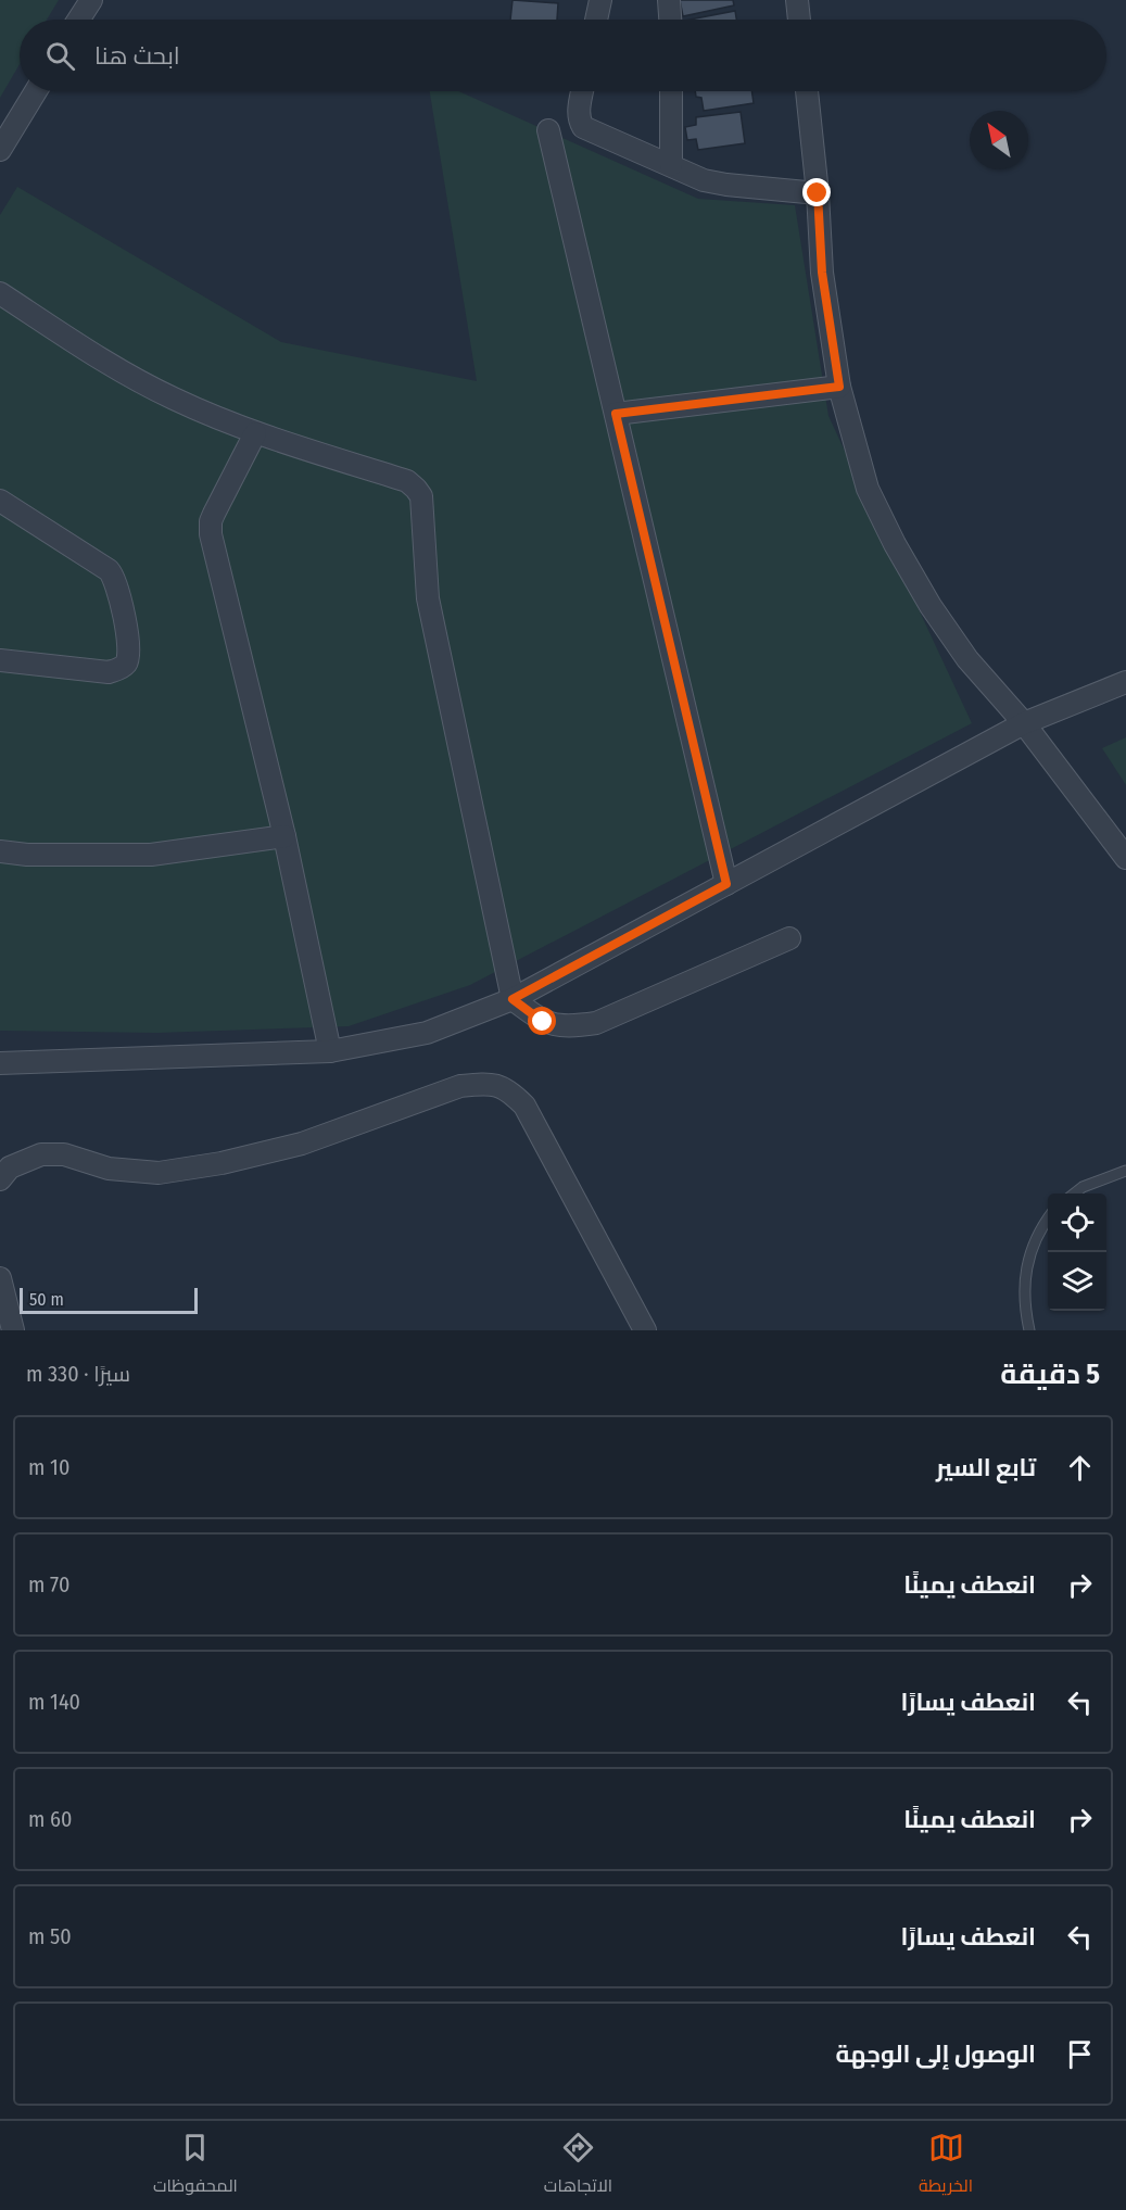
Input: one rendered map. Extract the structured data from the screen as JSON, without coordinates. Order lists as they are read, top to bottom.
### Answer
{
  "scale_bar": "50 m",
  "north": "top left",
  "page": {
    "search": "ابحث هنا",
    "scale": "50 m",
    "heading": ["5 دقيقة", "سيرًا · 330 m"],
    "list": [
      ["تابع السير", "10 m"],
      ["انعطف يمينًا", "70 m"],
      ["انعطف يسارًا", "140 m"],
      ["انعطف يمينًا", "60 m"],
      ["انعطف يسارًا", "50 m"],
      "الوصول إلى الوجهة"
    ],
    "nav": ["الخريطة", "الاتجاهات", "المحفوظات"]
  }
}
